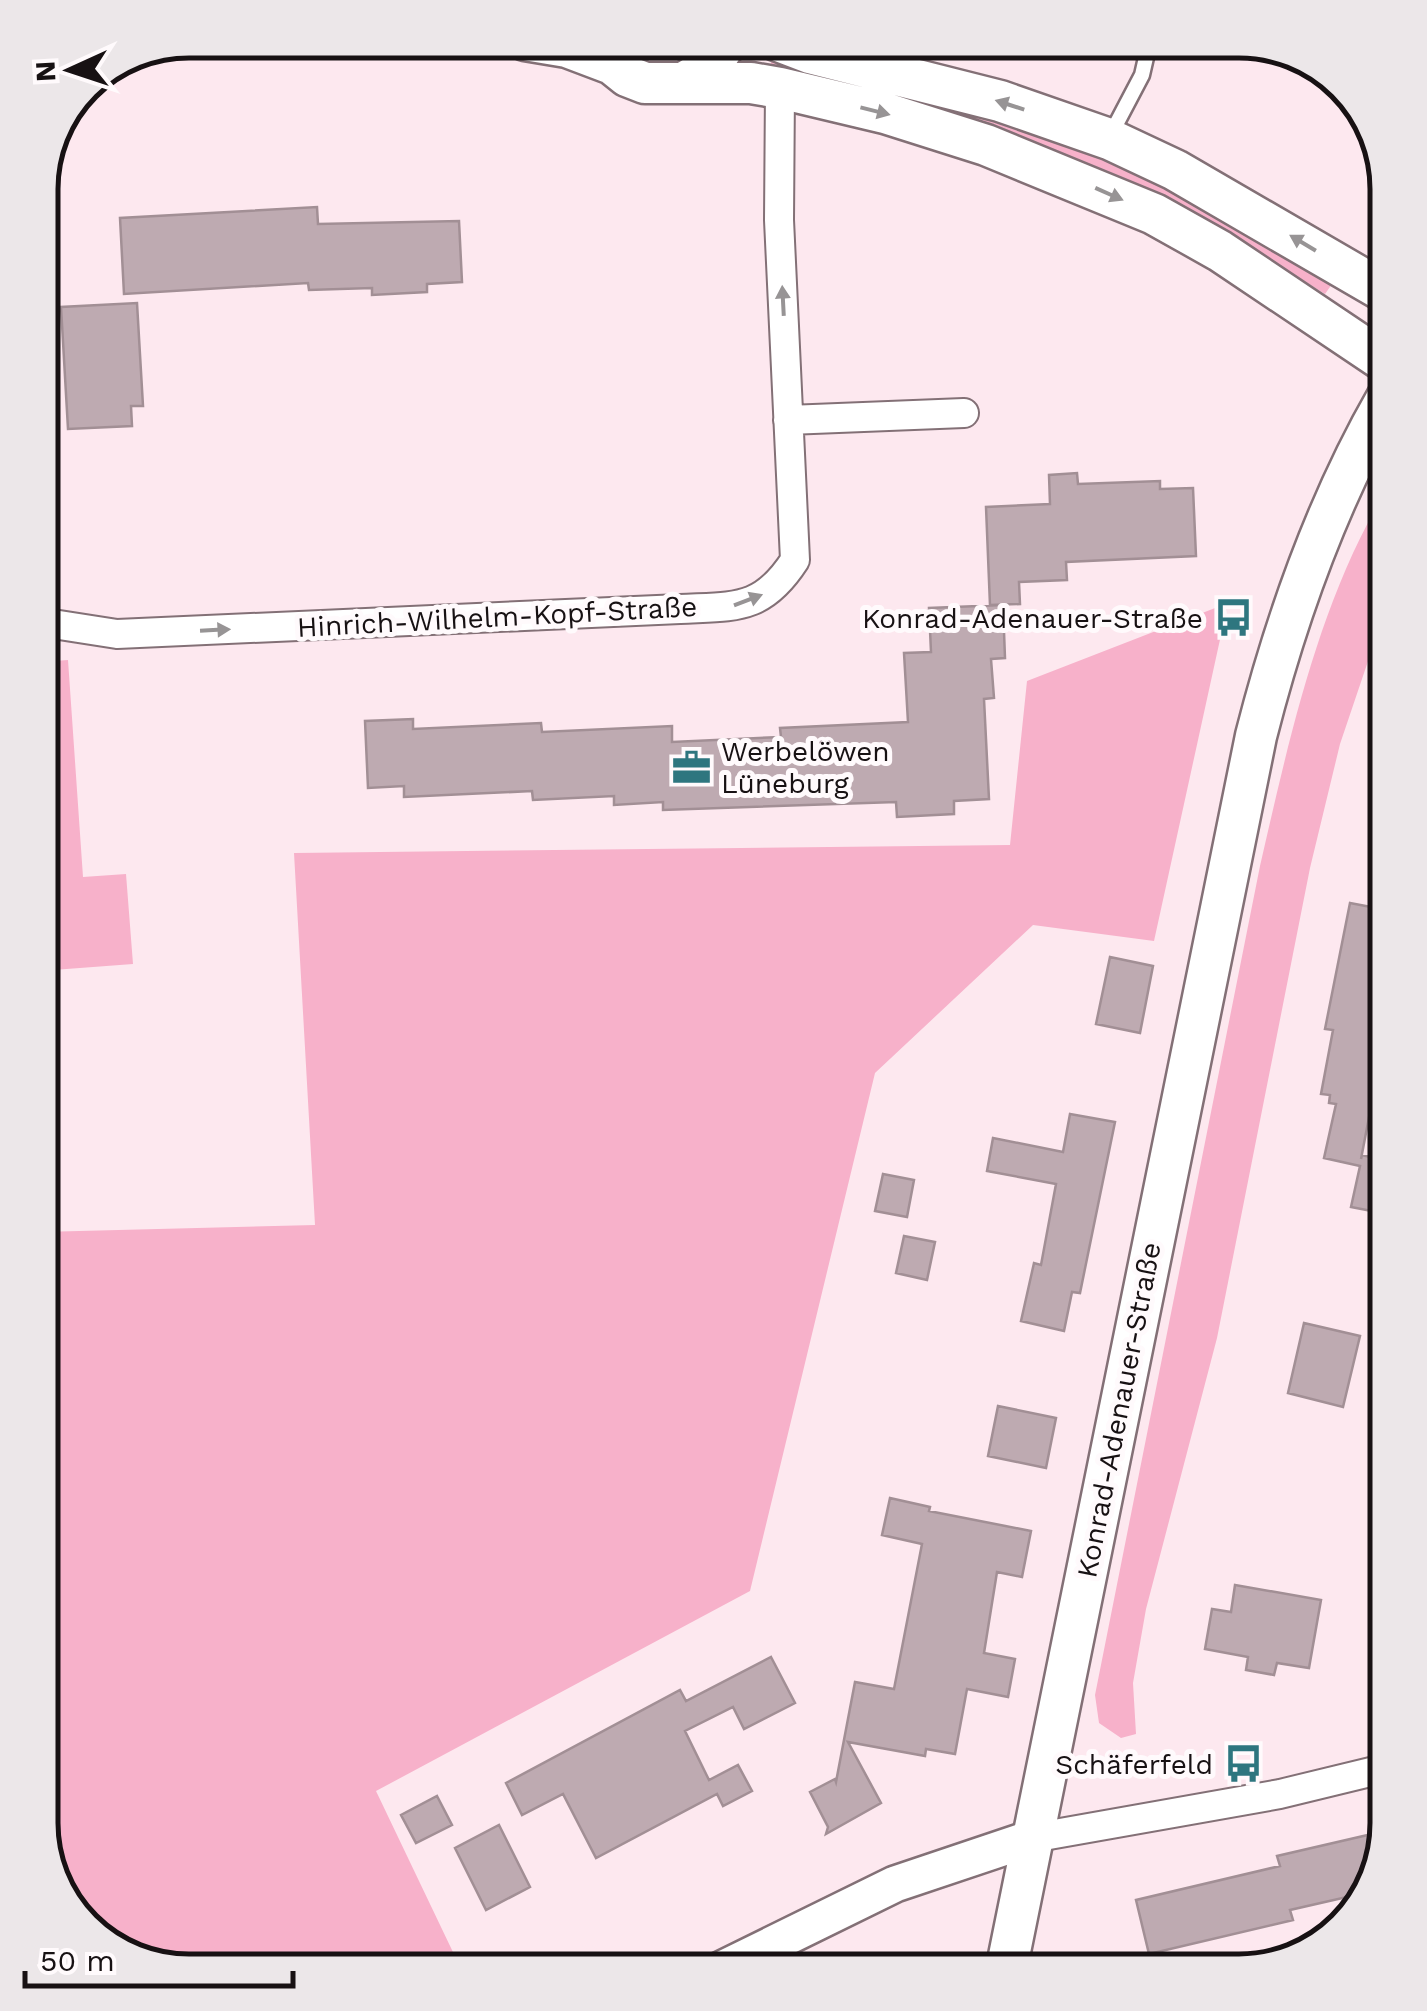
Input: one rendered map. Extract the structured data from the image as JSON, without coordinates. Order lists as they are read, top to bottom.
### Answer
{
  "streets": {
    "main road": ["Konrad-Adenauer-Straße"],
    "street": ["Hinrich-Wilhelm-Kopf-Straße"]
  },
  "places": {
    "bus stop": ["Konrad-Adenauer-Straße", "Schäferfeld"],
    "office": ["Werbelöwen Lüneburg"]
  },
  "scale_bar": "50 m",
  "north": "left"
}
